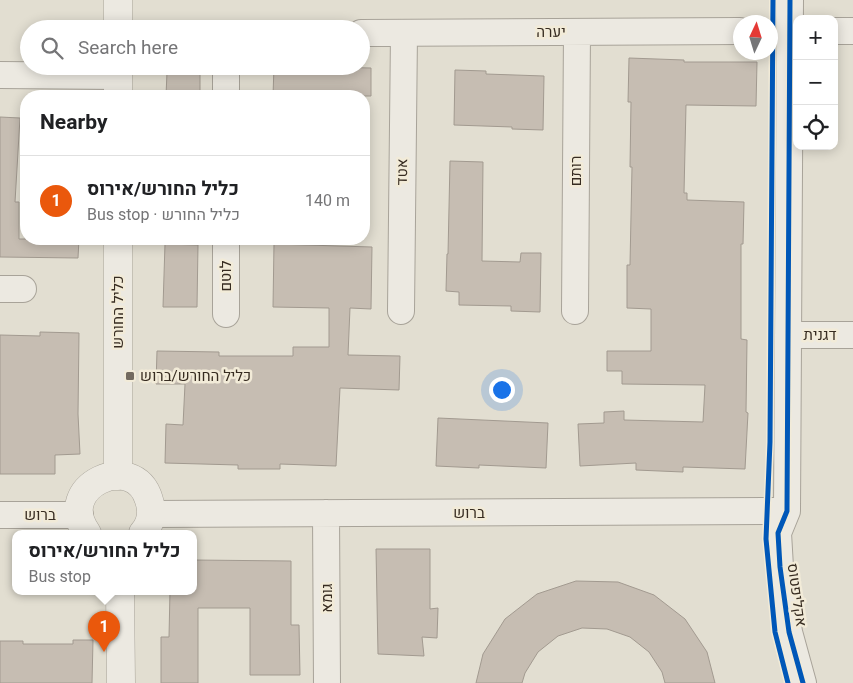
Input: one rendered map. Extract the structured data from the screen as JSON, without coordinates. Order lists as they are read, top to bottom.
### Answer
{
  "streets": {
    "street": [
      "יערה",
      "רותם",
      "אטד",
      "לוטם",
      "כליל החורש",
      "דגנית",
      "ברוש",
      "אקליפטוס",
      "גומא"
    ]
  },
  "crossings": [
    ["יערה", "רותם"],
    ["יערה", "אטד"],
    ["דגנית", "אקליפטוס"],
    ["ברוש", "אקליפטוס"],
    ["ברוש", "גומא"]
  ],
  "places": {
    "transit": ["כליל החורש/ברוש"]
  },
  "north": "top",
  "page": {
    "map_buttons": ["+", "−"],
    "search": "Search here",
    "heading": "Nearby",
    "list": [
      {
        "mark": "1",
        "name": "כליל החורש/אירוס",
        "note": "Bus stop · כליל החורש",
        "value": "140 m"
      }
    ],
    "popup": ["כליל החורש/אירוס", "Bus stop"],
    "pins": "1"
  }
}
